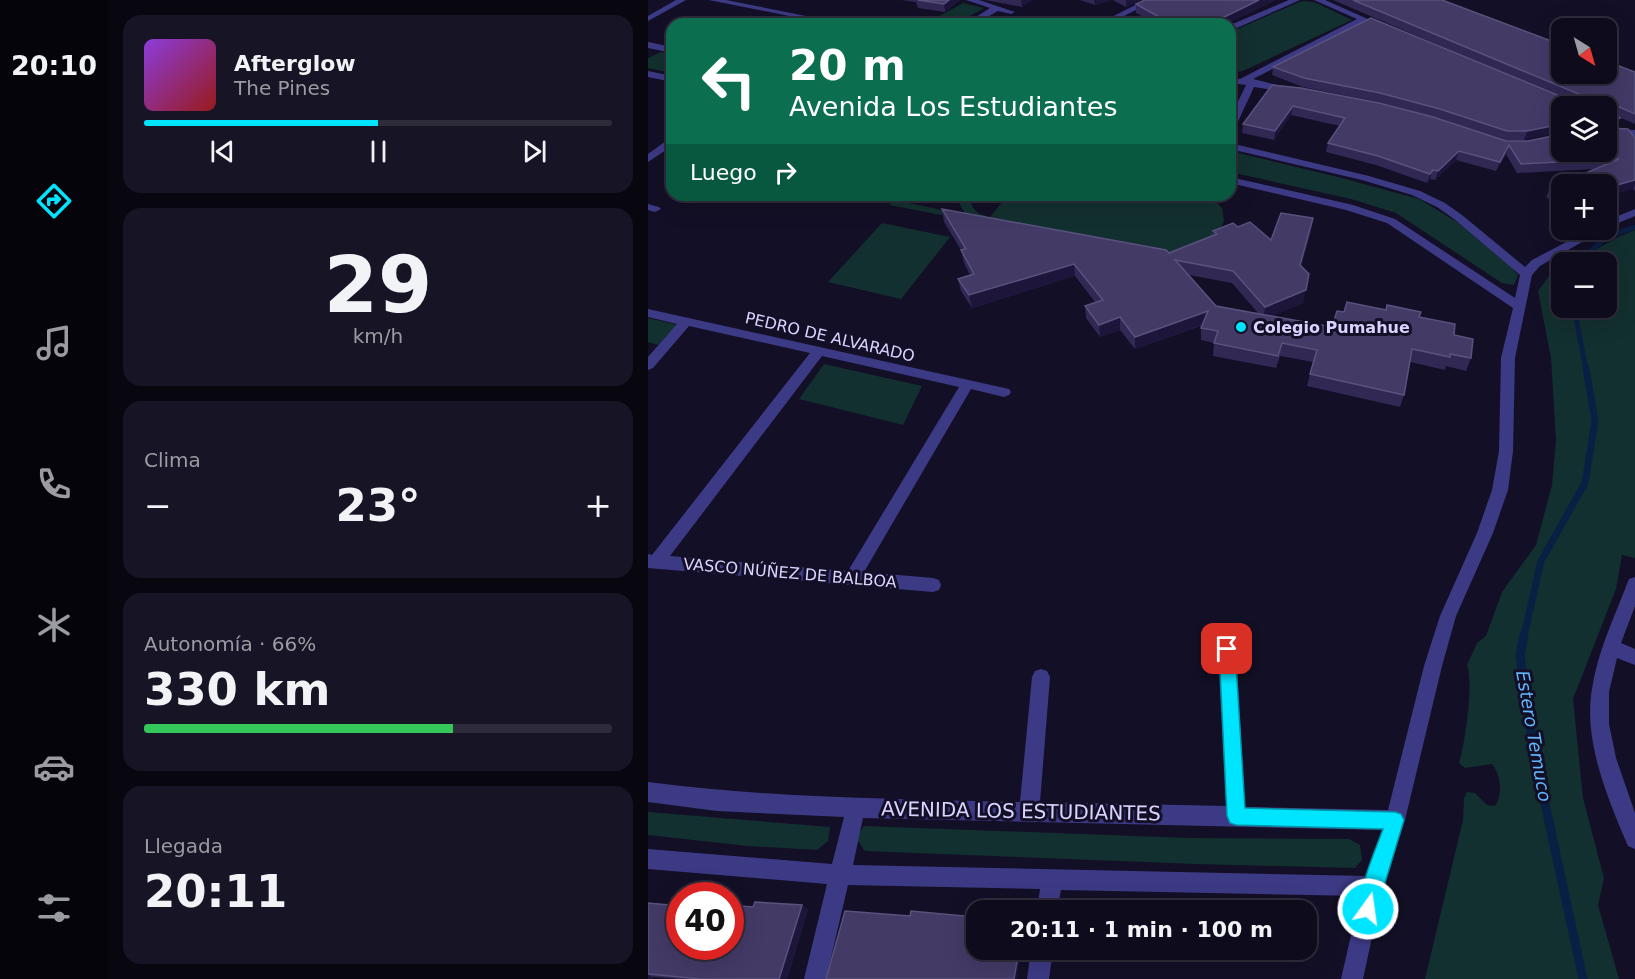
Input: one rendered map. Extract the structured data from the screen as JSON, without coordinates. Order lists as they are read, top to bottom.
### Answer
{
  "streets": {
    "street": ["PEDRO DE ALVARADO", "VASCO NÚÑEZ DE BALBOA", "AVENIDA LOS ESTUDIANTES"]
  },
  "water": ["Estero Temuco"],
  "places": ["Colegio Pumahue"],
  "north": "bottom right",
  "page": {
    "tabs": "20:10",
    "map_buttons": ["+", "−"],
    "turn": ["20 m", "Avenida Los Estudiantes"],
    "song": ["Afterglow", "The Pines"],
    "then": "Luego",
    "tile": [
      ["29", "km/h"],
      "Clima",
      ["Autonomía · 66%", "330 km"],
      ["Llegada", "20:11"]
    ],
    "heat": ["−", "23°", "+"],
    "limit": "40",
    "trip": "20:11 · 1 min · 100 m"
  }
}
